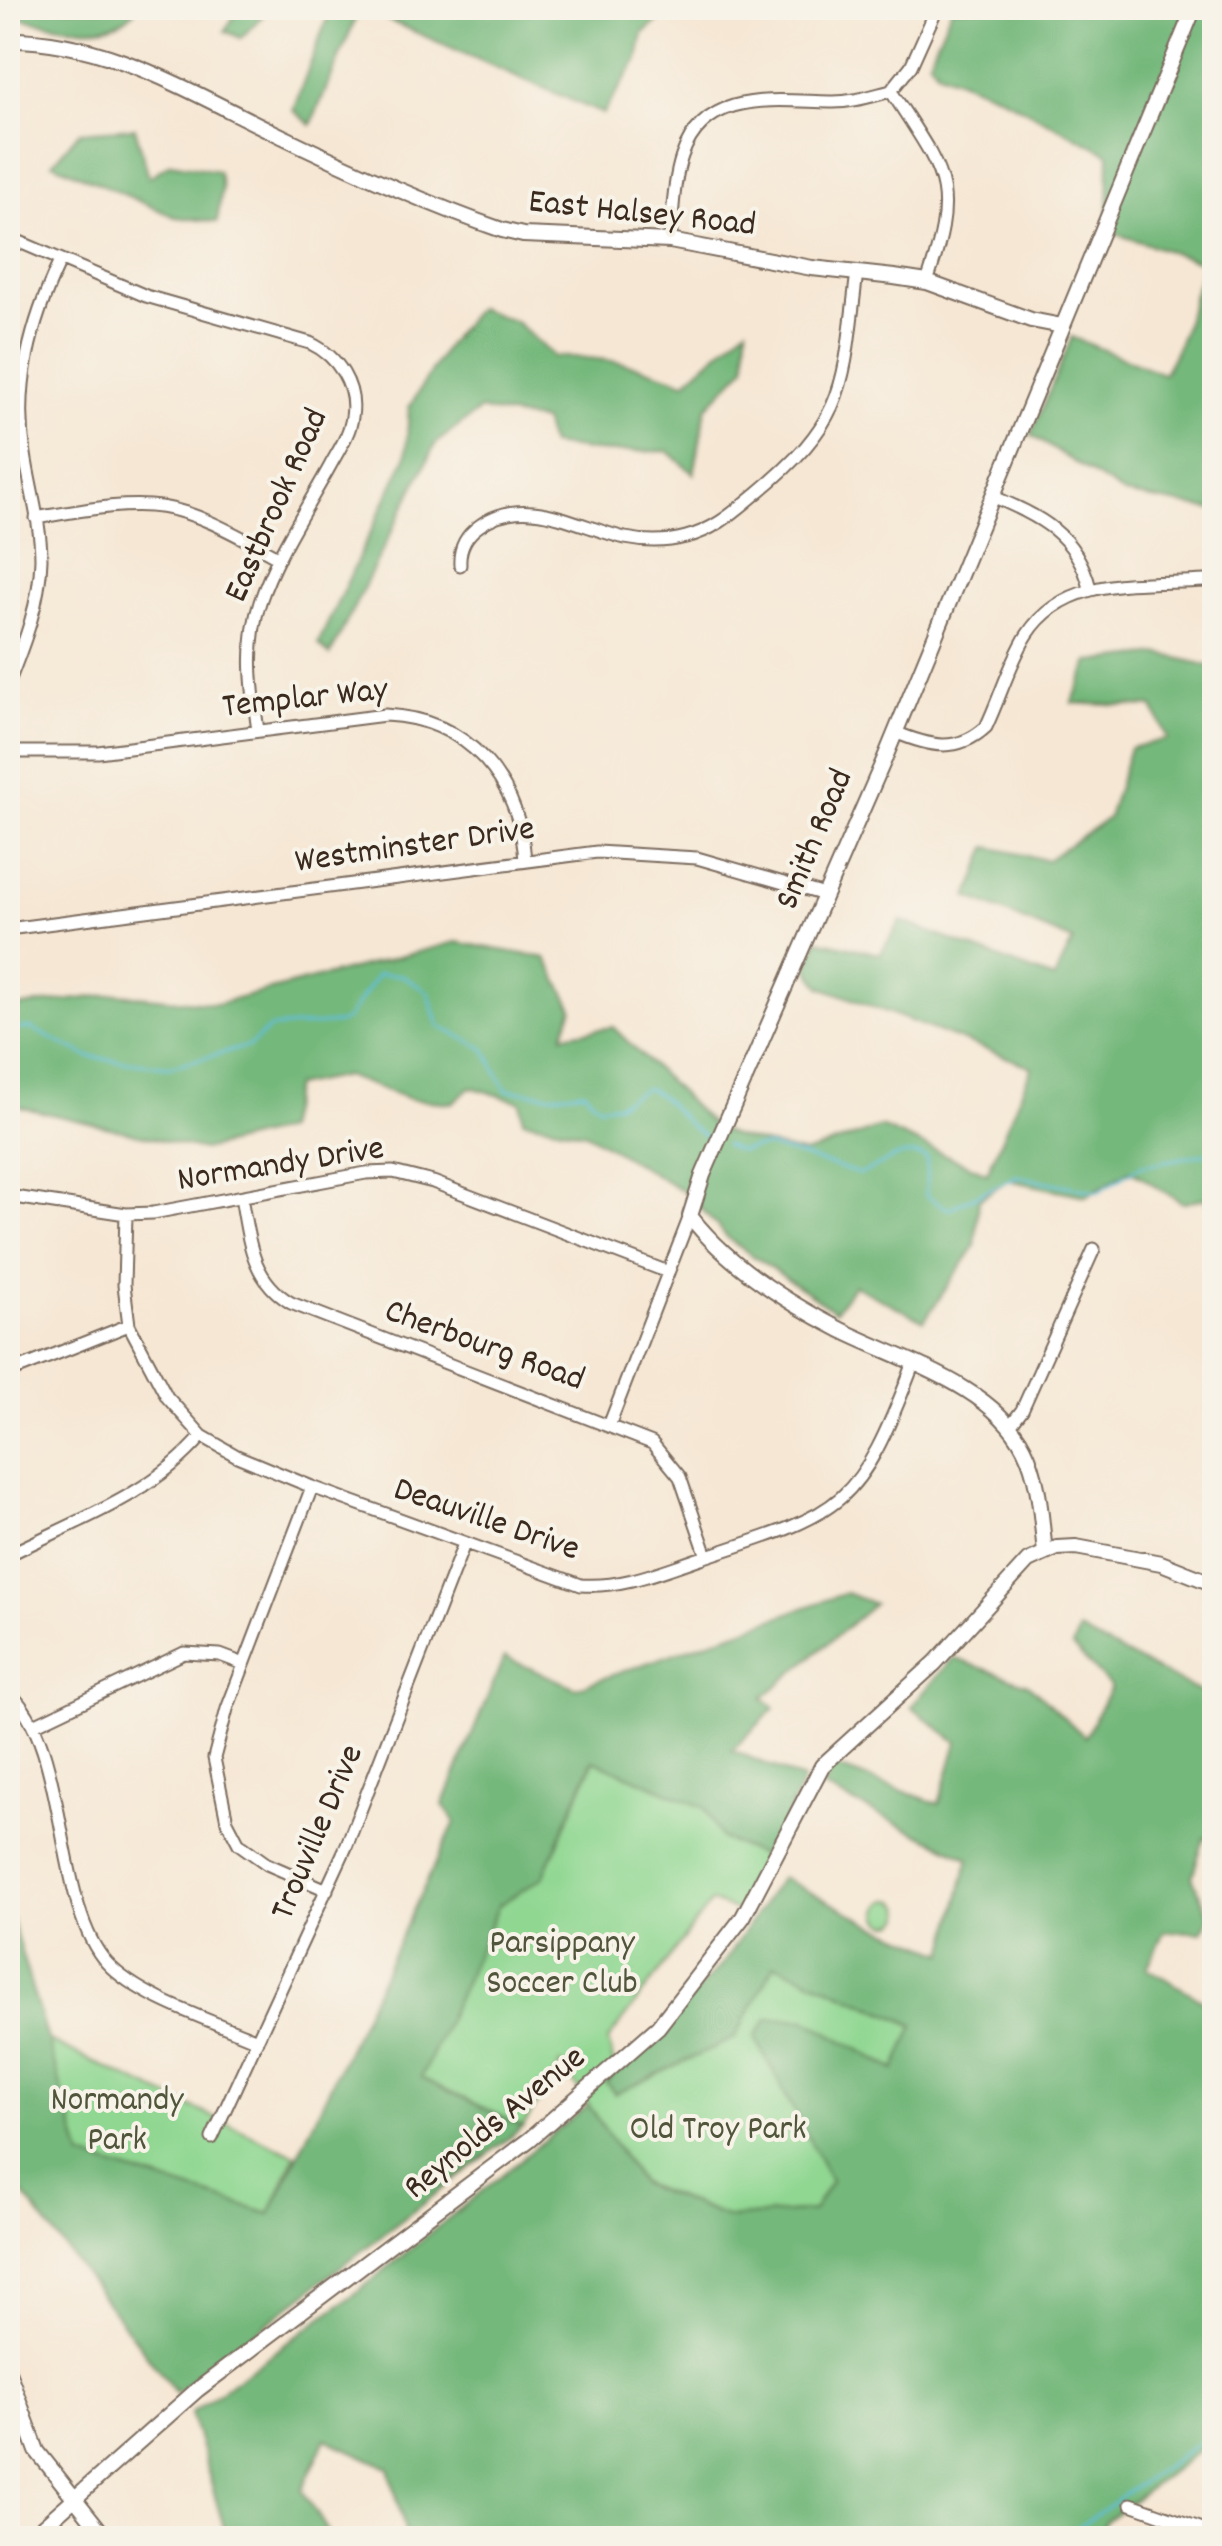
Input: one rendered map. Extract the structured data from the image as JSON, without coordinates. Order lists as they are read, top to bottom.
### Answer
{
  "streets": {
    "street": [
      "East Halsey Road",
      "Eastbrook Road",
      "Templar Way",
      "Smith Road",
      "Westminster Drive",
      "Normandy Drive",
      "Cherbourg Road",
      "Deauville Drive",
      "Trouville Drive",
      "Reynolds Avenue"
    ]
  },
  "crossings": [
    ["East Halsey Road", "Smith Road"],
    ["Eastbrook Road", "Templar Way"],
    ["Templar Way", "Westminster Drive"],
    ["Smith Road", "Westminster Drive"],
    ["Normandy Drive", "Cherbourg Road"],
    ["Normandy Drive", "Deauville Drive"],
    ["Cherbourg Road", "Deauville Drive"],
    ["Deauville Drive", "Trouville Drive"]
  ],
  "parks": ["Parsippany Soccer Club", "Normandy Park", "Old Troy Park"]
}
